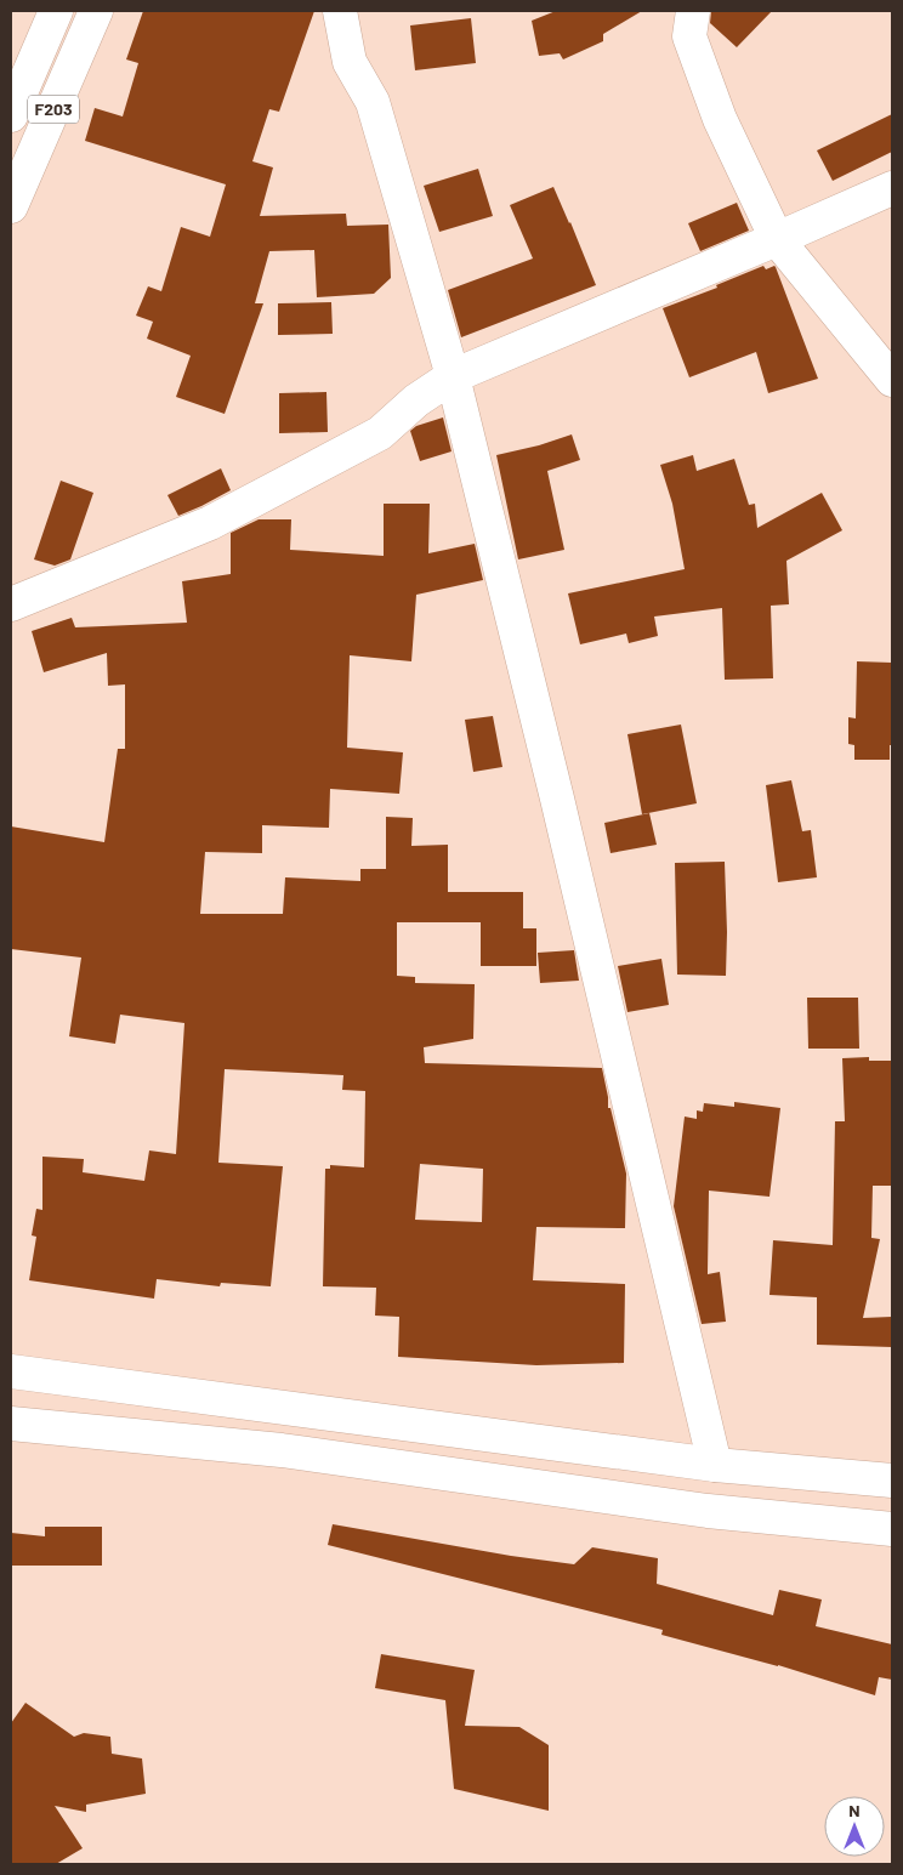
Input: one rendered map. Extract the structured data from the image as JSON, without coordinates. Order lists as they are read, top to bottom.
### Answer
{
  "streets": {
    "street": ["F203"]
  },
  "north": "top"
}
